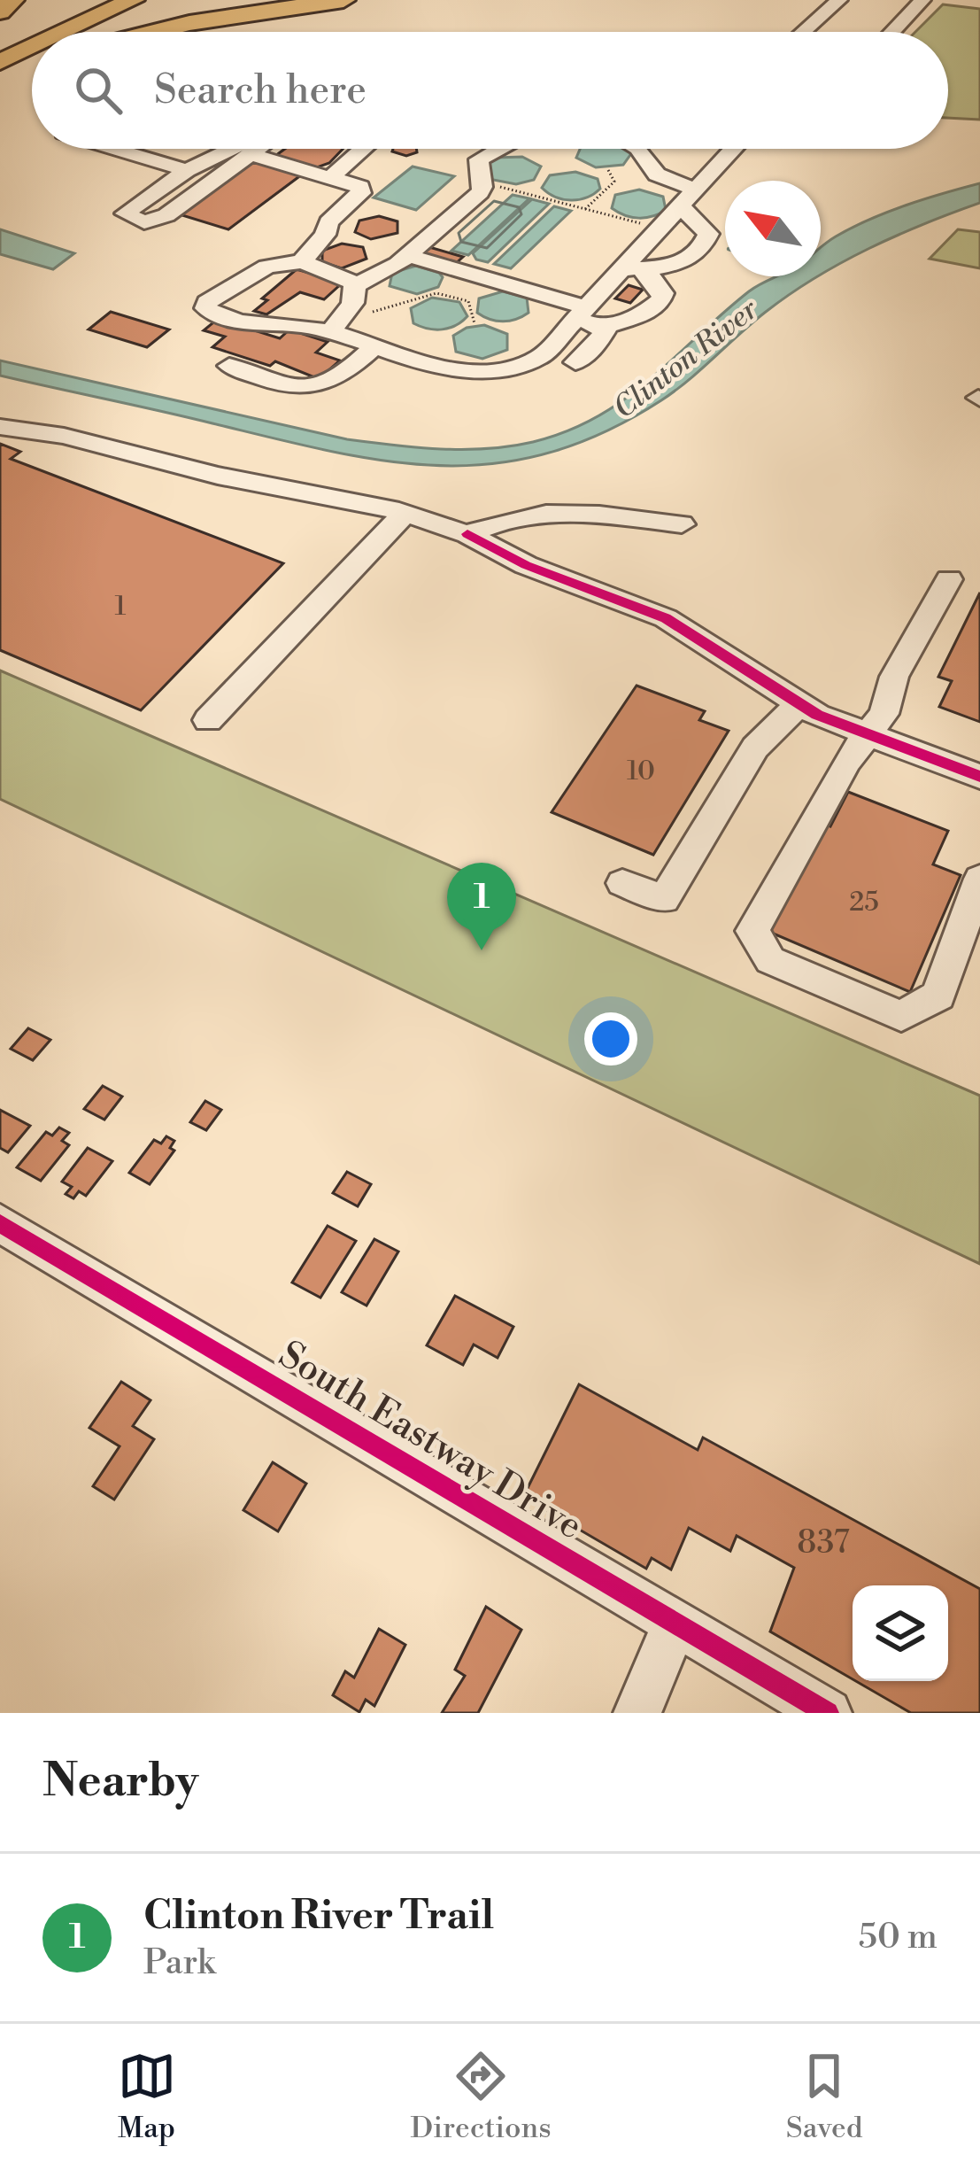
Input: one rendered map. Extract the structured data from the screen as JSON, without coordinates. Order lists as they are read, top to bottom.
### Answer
{
  "streets": {
    "street": ["South Eastway Drive"]
  },
  "water": ["Clinton River"],
  "house_numbers": [
    "1",
    "10",
    "25",
    "837"
  ],
  "north": "top left",
  "page": {
    "search": "Search here",
    "pins": "1",
    "heading": "Nearby",
    "list": [
      {
        "mark": "1",
        "name": "Clinton River Trail",
        "note": "Park",
        "value": "50 m"
      }
    ],
    "nav": ["Map", "Directions", "Saved"]
  }
}
